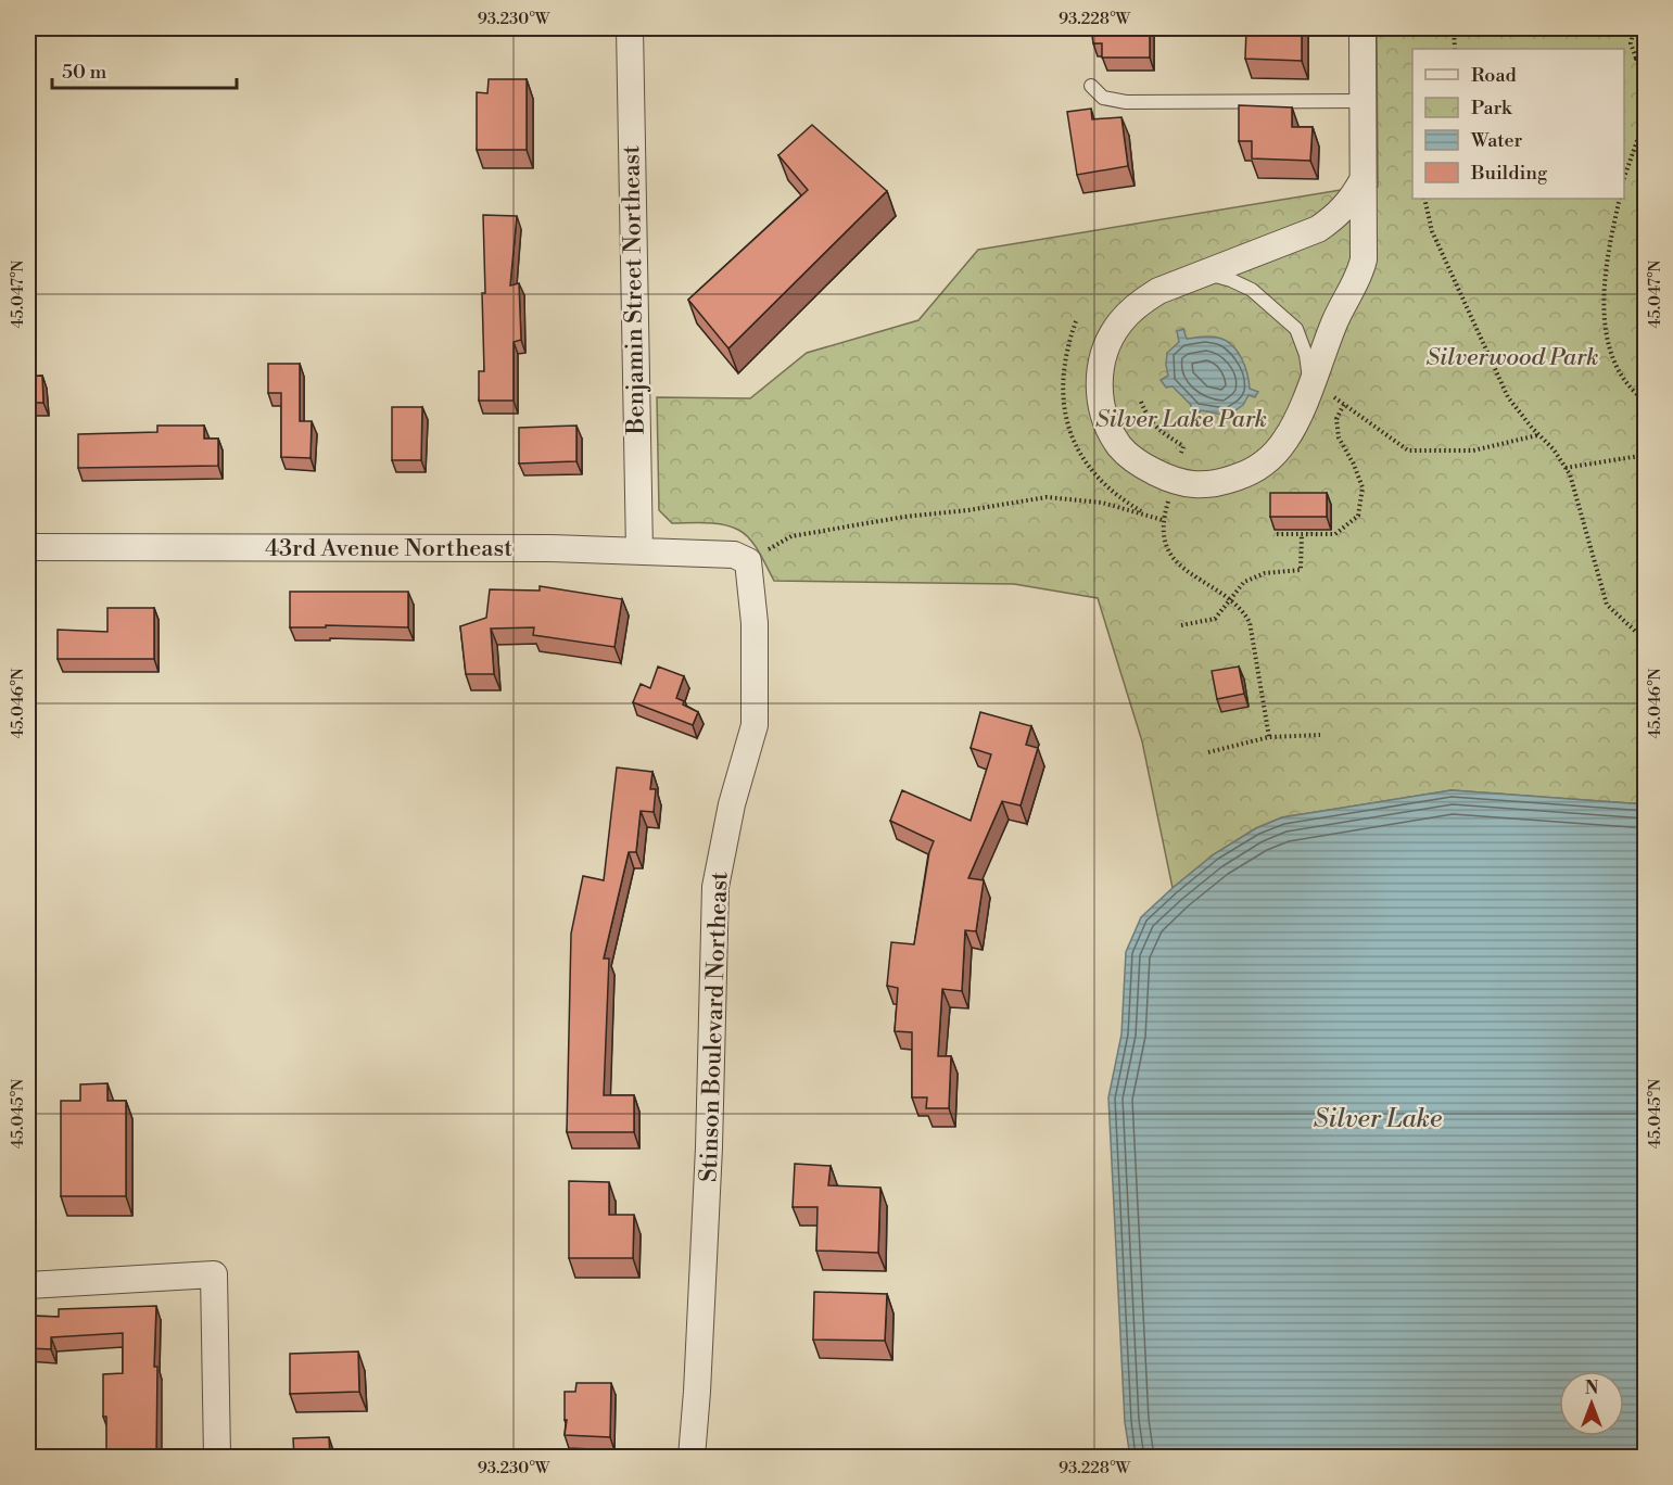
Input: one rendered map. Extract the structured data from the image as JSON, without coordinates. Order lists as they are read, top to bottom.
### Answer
{
  "streets": {
    "street": ["Benjamin Street Northeast", "43rd Avenue Northeast", "Stinson Boulevard Northeast"]
  },
  "crossings": [
    ["Benjamin Street Northeast", "43rd Avenue Northeast"],
    ["43rd Avenue Northeast", "Stinson Boulevard Northeast"]
  ],
  "water": ["Silver Lake"],
  "parks": ["Silverwood Park", "Silver Lake Park"],
  "legend": [
    "Road",
    "Park",
    "Water",
    "Building"
  ],
  "scale_bar": "50 m",
  "north": "top",
  "coordinates": [
    "93.230°W",
    "93.228°W",
    "45.047°N",
    "45.046°N",
    "45.045°N"
  ]
}
